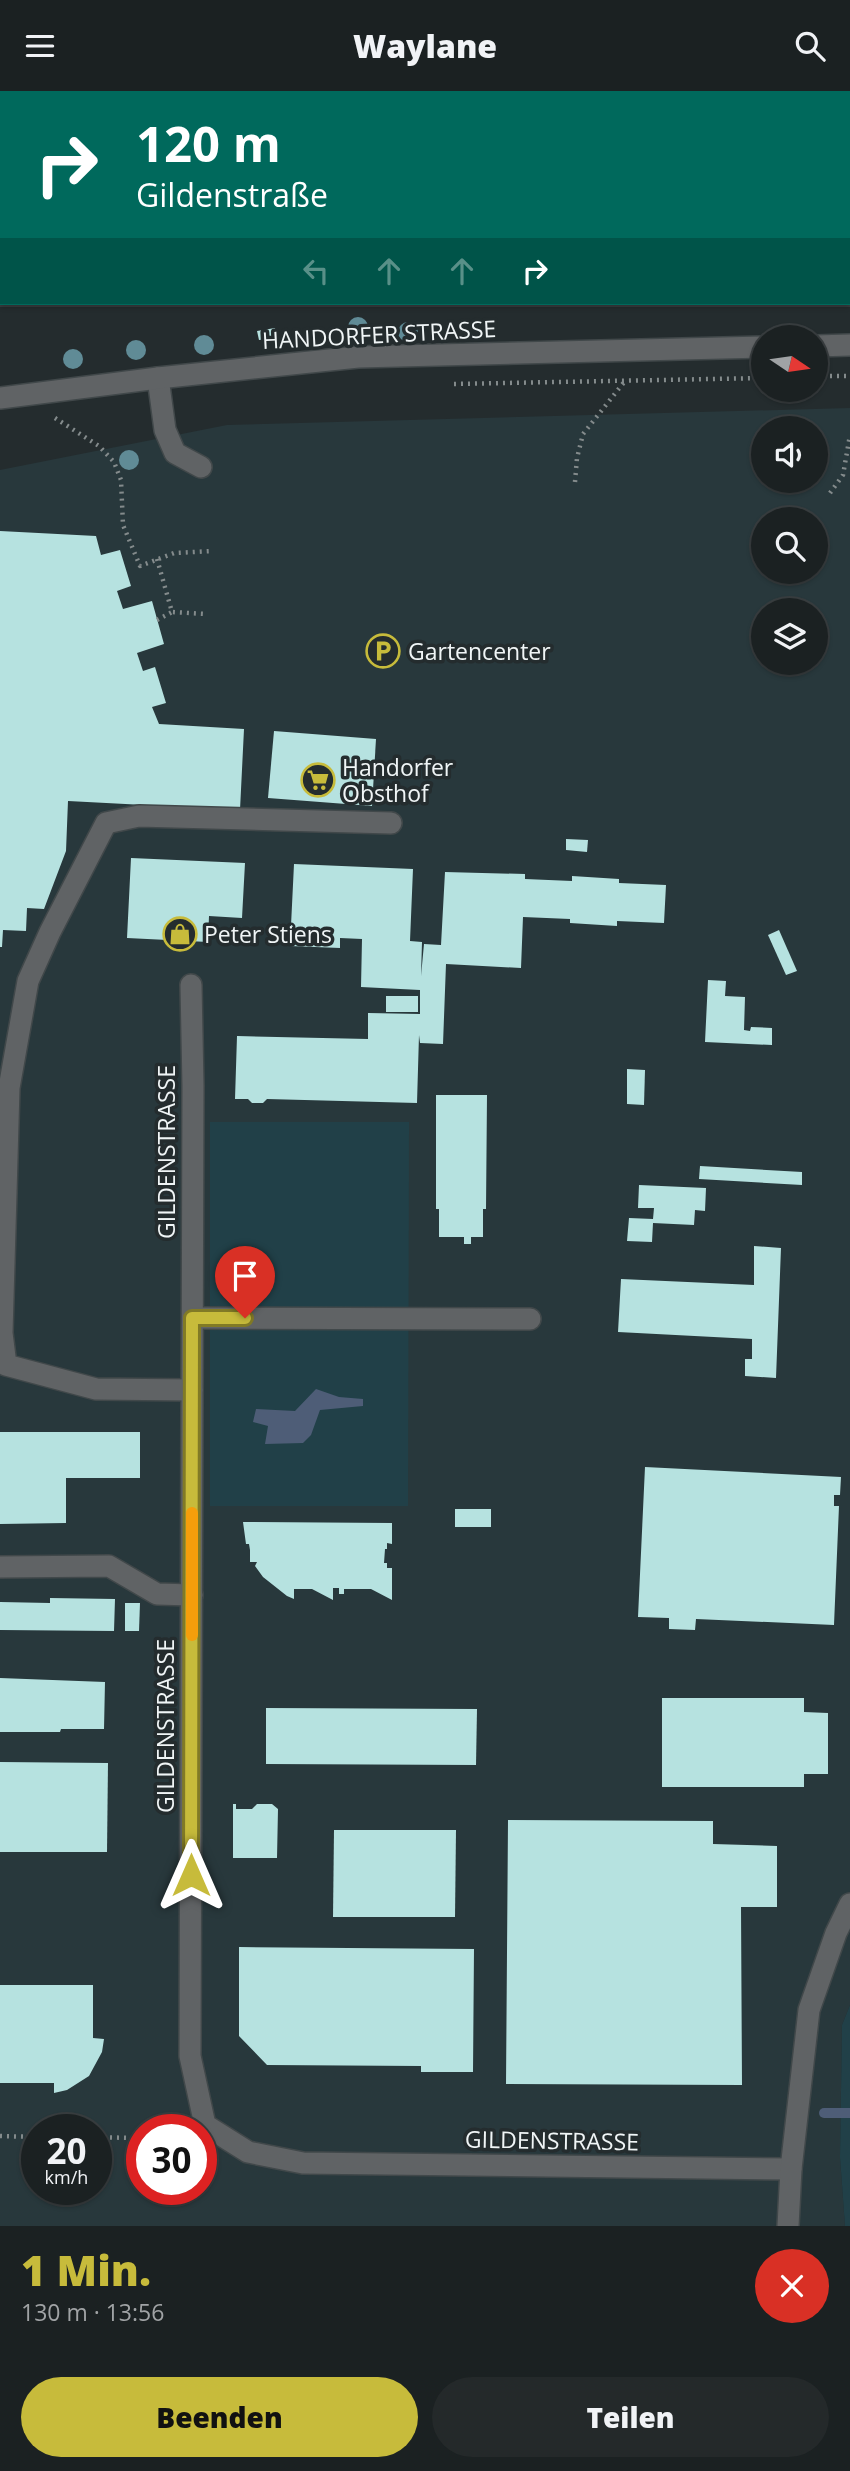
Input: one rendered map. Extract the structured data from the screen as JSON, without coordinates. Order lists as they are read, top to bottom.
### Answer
{
  "streets": {
    "street": ["HANDORFER STRASSE", "GILDENSTRASSE"]
  },
  "places": {
    "parking": ["Gartencenter"],
    "supermarket": ["Handorfer Obsthof"],
    "shop": ["Peter Stiens"]
  },
  "north": "right",
  "page": {
    "header": "Waylane",
    "turn": ["120 m", "Gildenstraße"],
    "speed": "20 km/h",
    "limit": "30",
    "heading": ["1 Min.", "130 m · 13:56"],
    "buttons": ["Beenden", "Teilen"]
  }
}
